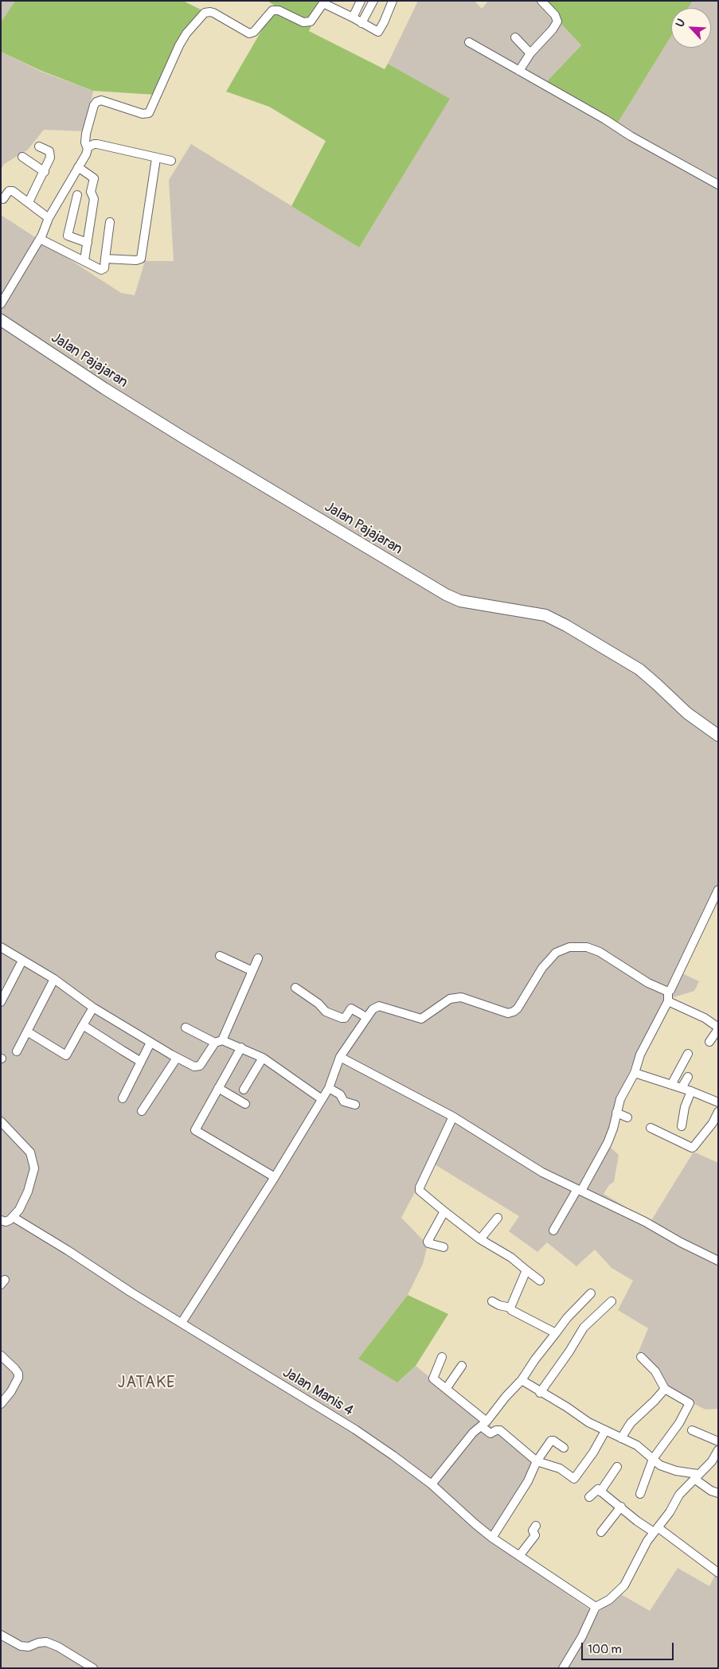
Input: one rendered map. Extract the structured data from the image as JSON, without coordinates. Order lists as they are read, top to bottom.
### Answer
{
  "streets": {
    "main road": ["Jalan Pajajaran"],
    "street": ["Jalan Manis 4"]
  },
  "districts": ["JATAKE"],
  "scale_bar": "100 m",
  "north": "top left"
}
